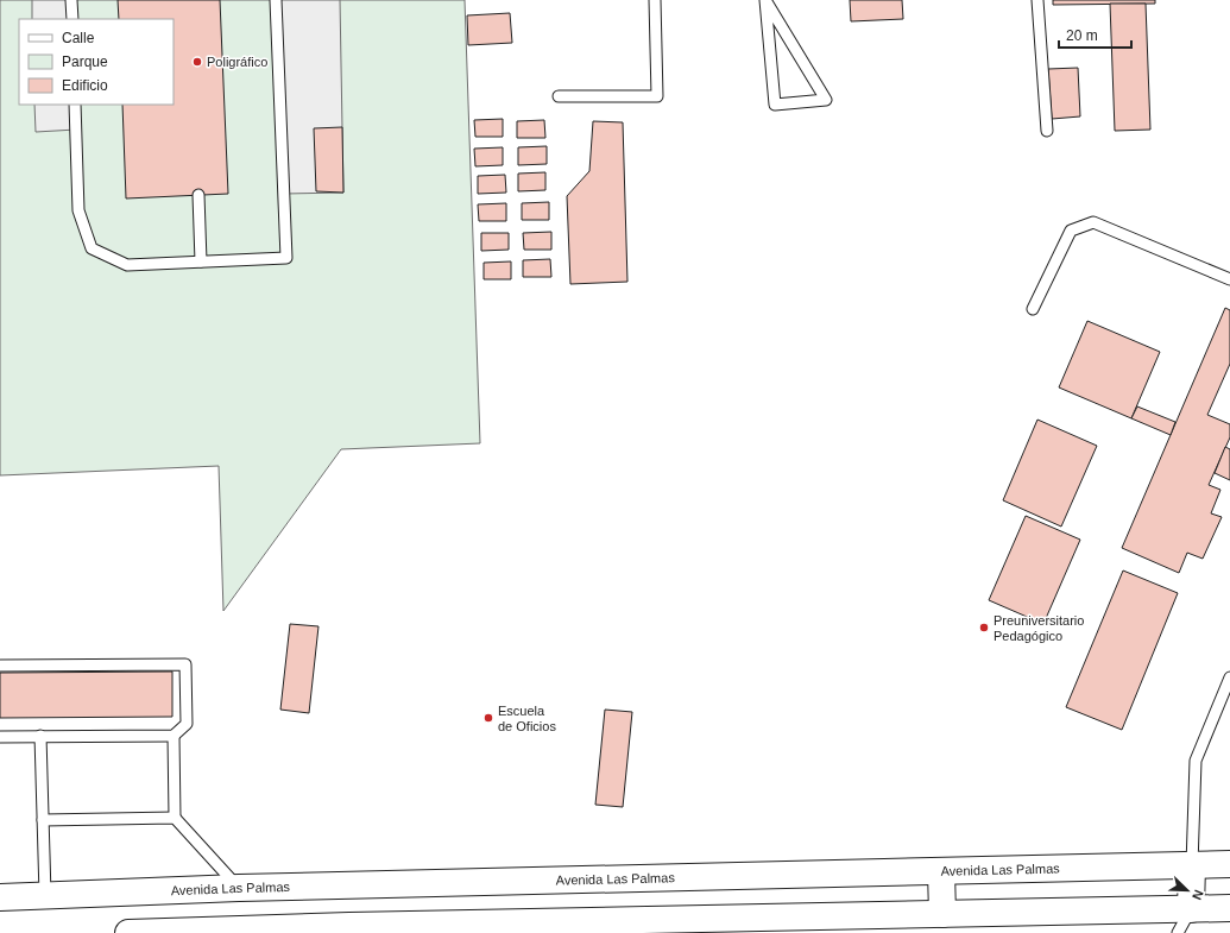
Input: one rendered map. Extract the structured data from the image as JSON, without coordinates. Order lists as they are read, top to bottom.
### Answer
{
  "streets": {
    "street": ["Avenida Las Palmas"]
  },
  "places": ["Poligráfico", "Preuniversitario Pedagógico", "Escuela de Oficios"],
  "legend": ["Calle", "Parque", "Edificio"],
  "scale_bar": "20 m",
  "north": "bottom right"
}
